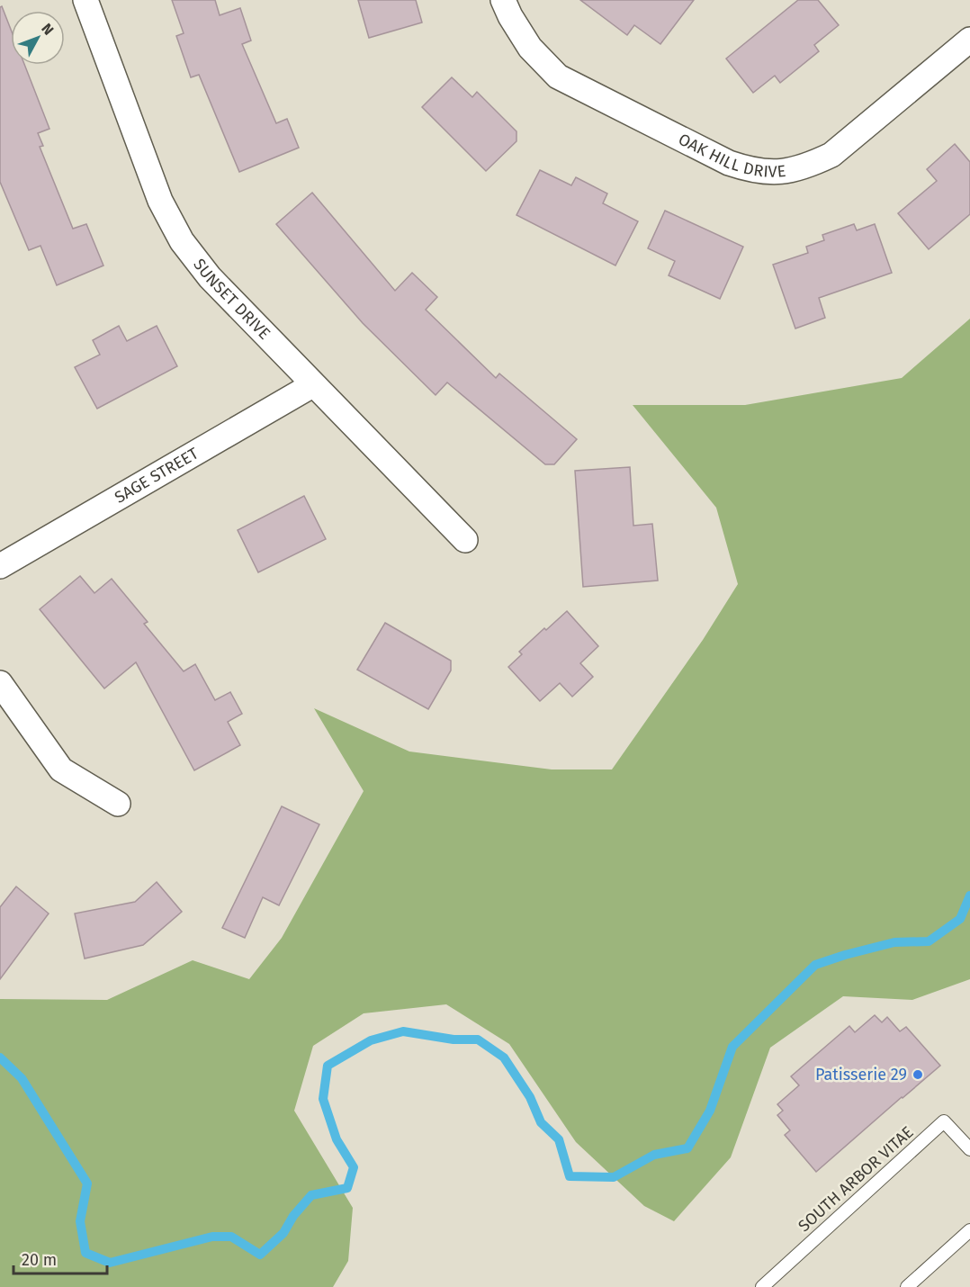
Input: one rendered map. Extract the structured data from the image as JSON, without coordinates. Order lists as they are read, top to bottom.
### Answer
{
  "streets": {
    "street": ["OAK HILL DRIVE", "SUNSET DRIVE", "SAGE STREET"],
    "lane": ["SOUTH ARBOR VITAE"]
  },
  "crossings": [
    ["SUNSET DRIVE", "SAGE STREET"]
  ],
  "places": ["Patisserie 29"],
  "scale_bar": "20 m",
  "north": "top right"
}
